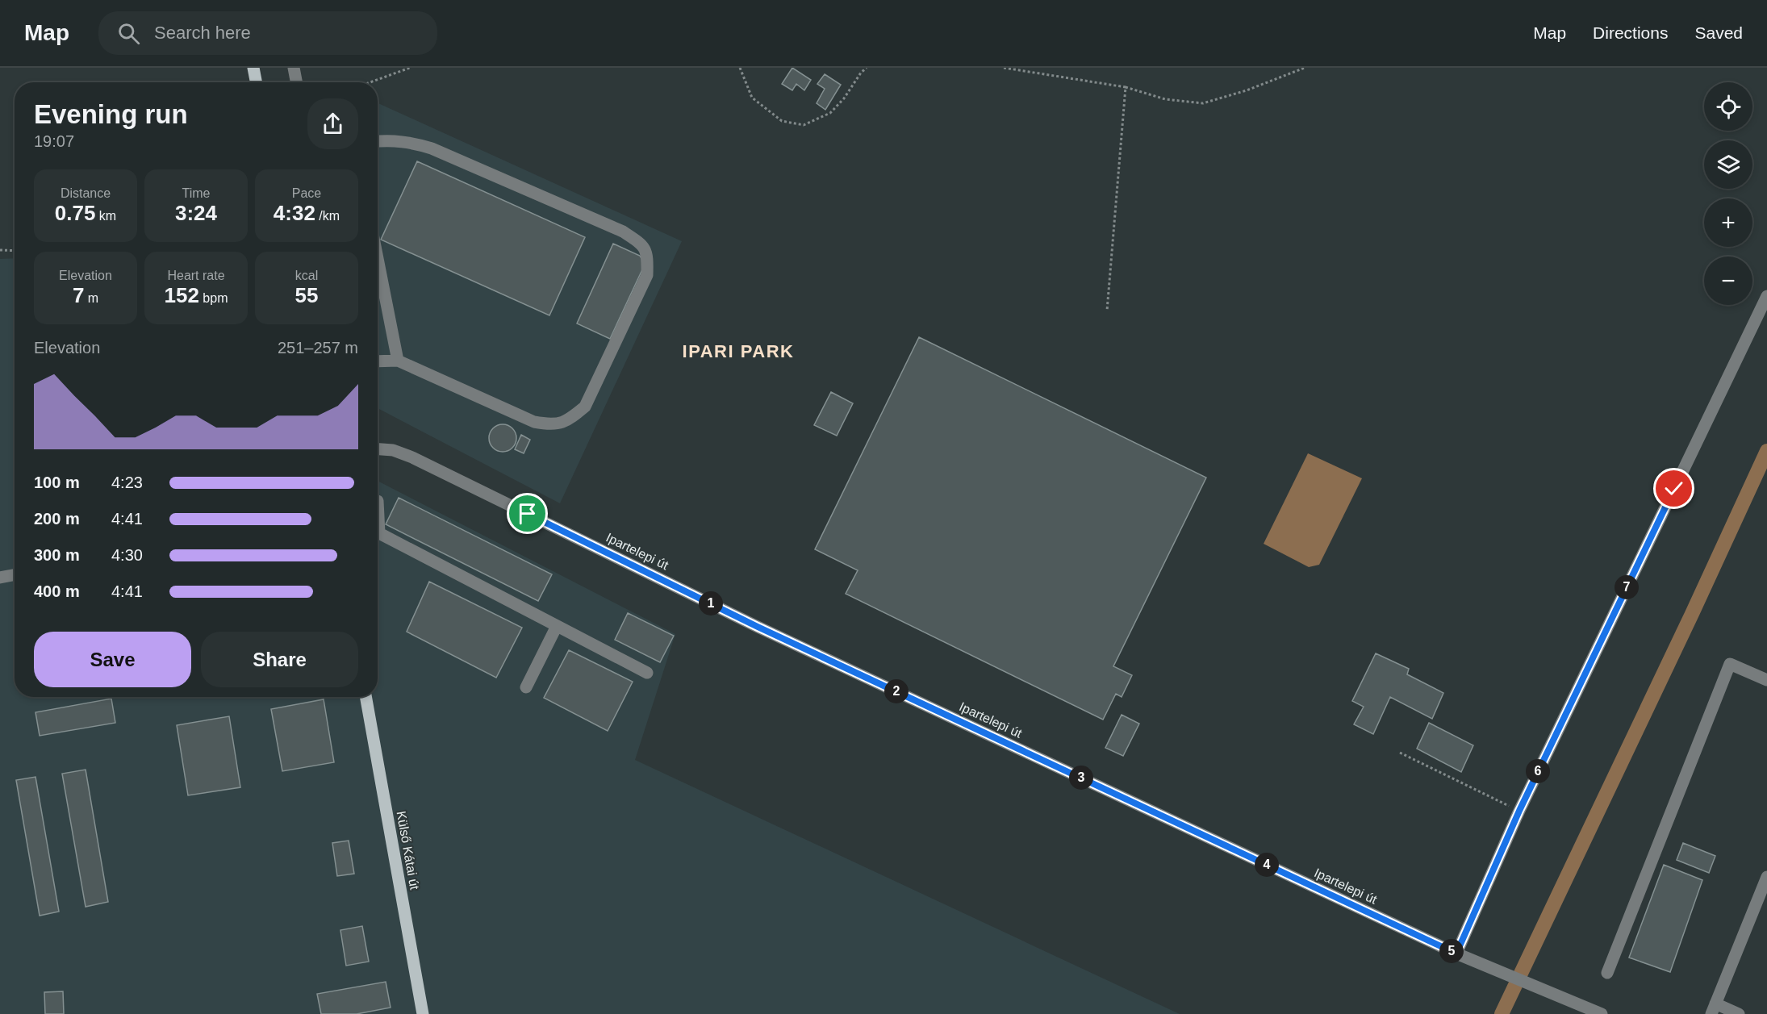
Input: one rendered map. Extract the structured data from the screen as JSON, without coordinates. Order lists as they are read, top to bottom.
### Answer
{
  "streets": {
    "main road": ["Külső Kátai út"],
    "street": ["Ipartelepi út"]
  },
  "districts": ["IPARI PARK"],
  "page": {
    "header": "Map",
    "search": "Search here",
    "nav": ["Map", "Directions", "Saved"],
    "map_buttons": ["+", "−"],
    "heading": ["Evening run", "19:07"],
    "stats": [
      ["Distance", "0.75 km"],
      ["Time", "3:24"],
      ["Pace", "4:32 /km"],
      ["Elevation", "7 m"],
      ["Heart rate", "152 bpm"],
      ["kcal", "55"]
    ],
    "chart": ["Elevation", "251–257 m"],
    "list": [
      {
        "name": "100 m",
        "note": "4:23"
      },
      {
        "name": "200 m",
        "note": "4:41"
      },
      {
        "name": "300 m",
        "note": "4:30"
      },
      {
        "name": "400 m",
        "note": "4:41"
      }
    ],
    "pins": [
      "7",
      "1",
      "2",
      "6",
      "3",
      "4",
      "5"
    ],
    "buttons": ["Save", "Share"]
  }
}
